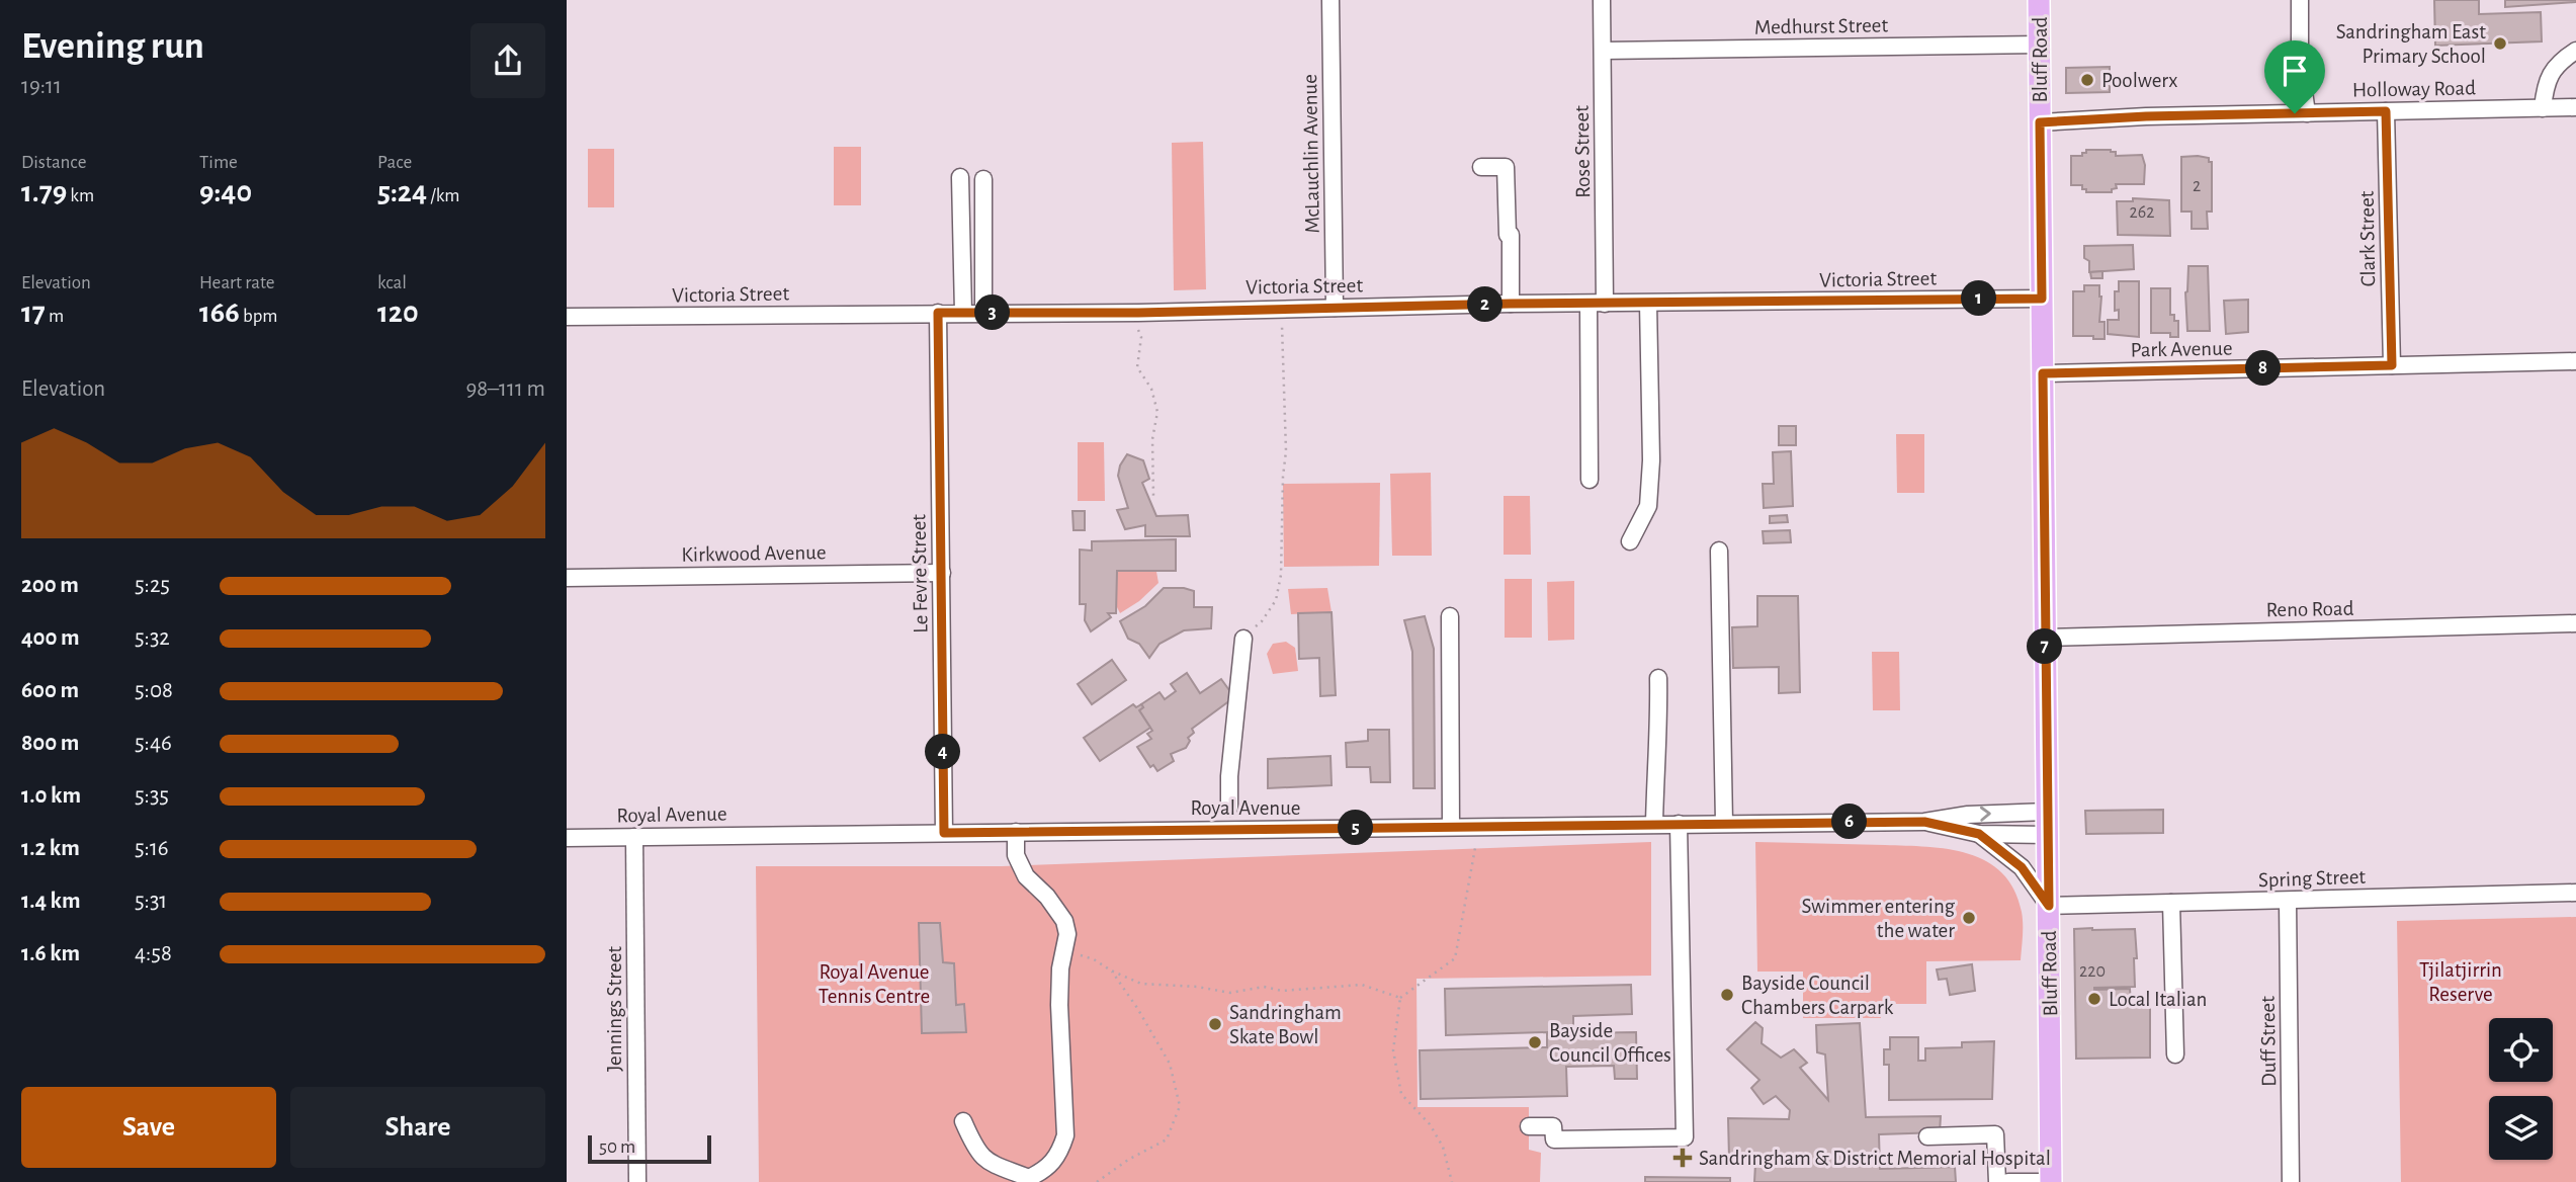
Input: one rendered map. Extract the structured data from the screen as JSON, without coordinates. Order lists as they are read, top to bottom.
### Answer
{
  "streets": {
    "main road": ["Bluff Road"],
    "street": [
      "Medhurst Street",
      "Holloway Road",
      "Rose Street",
      "McLauchlin Avenue",
      "Clark Street",
      "Victoria Street",
      "Park Avenue",
      "Kirkwood Avenue",
      "Le Fevre Street",
      "Reno Road",
      "Royal Avenue",
      "Spring Street",
      "Jennings Street",
      "Duff Street"
    ]
  },
  "crossings": [
    ["Medhurst Street", "Bluff Road"],
    ["Medhurst Street", "Rose Street"],
    ["Bluff Road", "Holloway Road"],
    ["Bluff Road", "Victoria Street"],
    ["Bluff Road", "Park Avenue"],
    ["Bluff Road", "Reno Road"],
    ["Bluff Road", "Royal Avenue"],
    ["Bluff Road", "Spring Street"],
    ["Holloway Road", "Clark Street"],
    ["Rose Street", "Victoria Street"],
    ["McLauchlin Avenue", "Victoria Street"],
    ["Clark Street", "Park Avenue"],
    ["Victoria Street", "Le Fevre Street"],
    ["Kirkwood Avenue", "Le Fevre Street"],
    ["Le Fevre Street", "Royal Avenue"],
    ["Royal Avenue", "Jennings Street"],
    ["Spring Street", "Duff Street"]
  ],
  "parks": ["Tjilatjirrin Reserve", "Royal Avenue Tennis Centre"],
  "places": {
    "other": [
      "Sandringham East Primary School",
      "Poolwerx",
      "Swimmer entering the water",
      "Bayside Council Chambers Carpark",
      "Local Italian",
      "Sandringham Skate Bowl",
      "Bayside Council Offices"
    ],
    "health": ["Sandringham & District Memorial Hospital"]
  },
  "house_numbers": ["2", "262", "220"],
  "scale_bar": "50 m",
  "page": {
    "heading": ["Evening run", "19:11"],
    "stats": [
      ["Distance", "1.79 km"],
      ["Time", "9:40"],
      ["Pace", "5:24 /km"],
      ["Elevation", "17 m"],
      ["Heart rate", "166 bpm"],
      ["kcal", "120"]
    ],
    "pins": [
      "1",
      "2",
      "3",
      "8",
      "7",
      "4",
      "6",
      "5"
    ],
    "chart": ["Elevation", "98–111 m"],
    "list": [
      {
        "name": "200 m",
        "note": "5:25"
      },
      {
        "name": "400 m",
        "note": "5:32"
      },
      {
        "name": "600 m",
        "note": "5:08"
      },
      {
        "name": "800 m",
        "note": "5:46"
      },
      {
        "name": "1.0 km",
        "note": "5:35"
      },
      {
        "name": "1.2 km",
        "note": "5:16"
      },
      {
        "name": "1.4 km",
        "note": "5:31"
      },
      {
        "name": "1.6 km",
        "note": "4:58"
      }
    ],
    "buttons": ["Save", "Share"],
    "scale": "50 m"
  }
}
